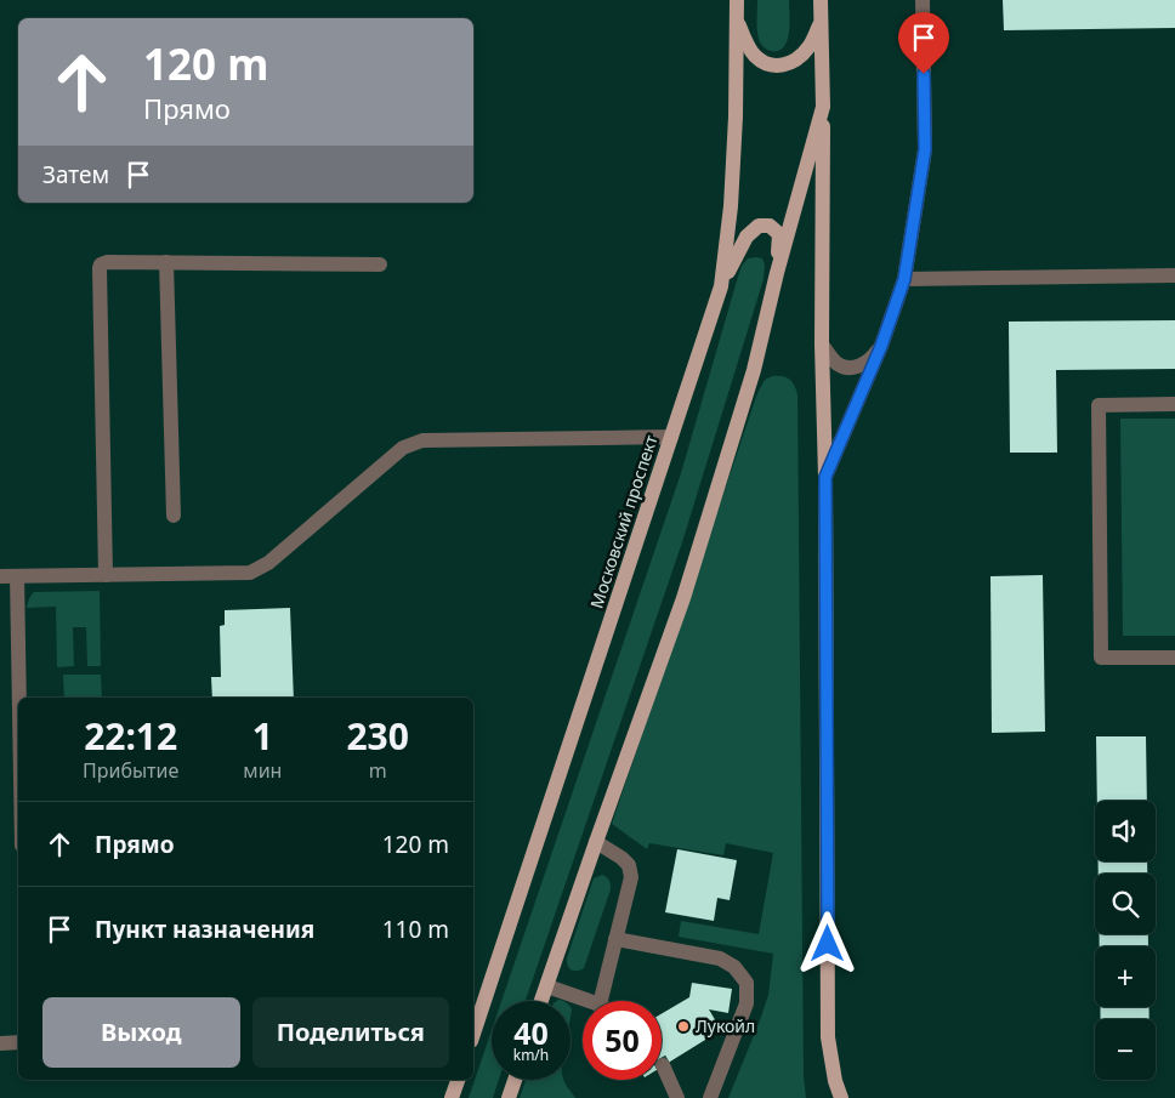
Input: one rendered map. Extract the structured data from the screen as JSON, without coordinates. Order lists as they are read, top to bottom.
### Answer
{
  "streets": {
    "main road": ["Московский проспект"]
  },
  "places": ["Лукойл"],
  "page": {
    "turn": ["120 m", "Прямо"],
    "then": "Затем",
    "eta": [
      "22:12",
      "Прибытие",
      "1",
      "мин",
      "230",
      "m"
    ],
    "map_buttons": ["+", "−"],
    "list": [
      {
        "name": "Прямо",
        "value": "120 m"
      },
      {
        "name": "Пункт назначения",
        "value": "110 m"
      }
    ],
    "buttons": ["Выход", "Поделиться"],
    "speed": "40 km/h",
    "limit": "50"
  }
}
